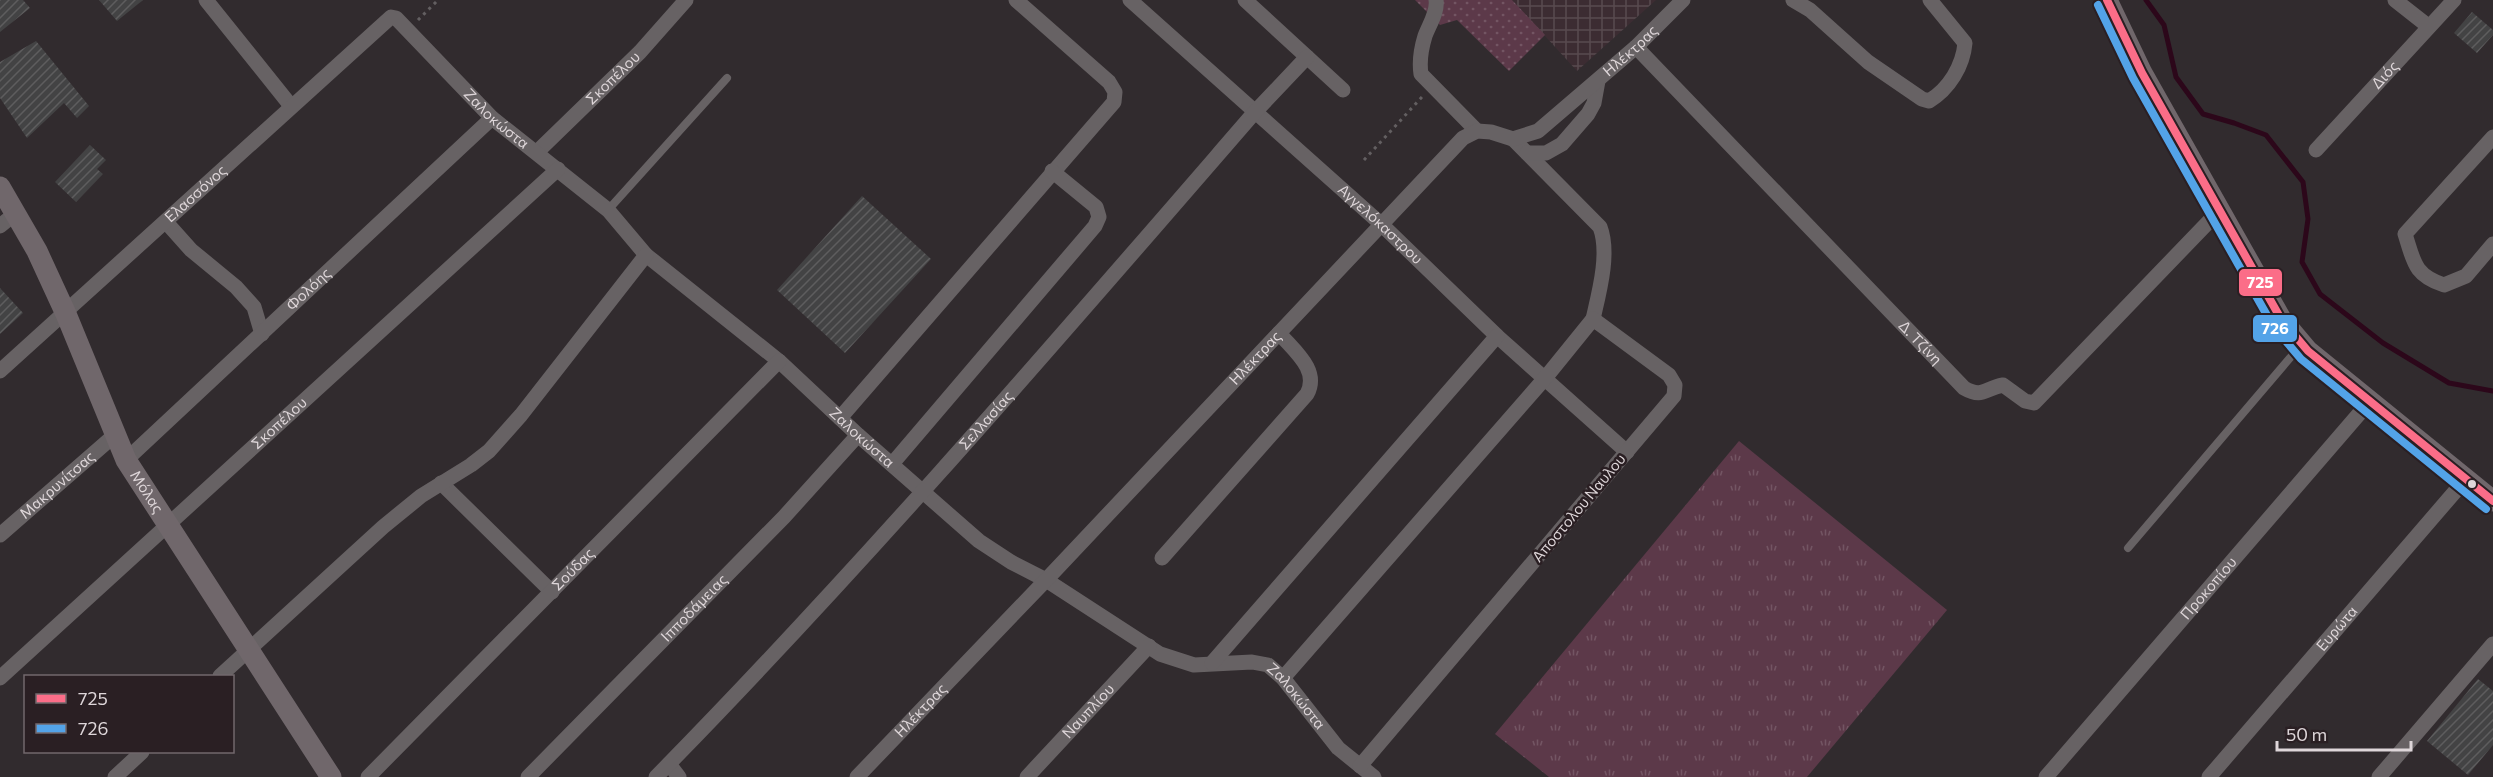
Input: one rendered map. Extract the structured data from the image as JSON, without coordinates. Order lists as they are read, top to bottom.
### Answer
{
  "streets": {
    "street": [
      "Ηλέκτρας",
      "Διός",
      "Σκοπέλου",
      "Ζαλοκώστα",
      "Ελασσόνος",
      "Αγγελόκαστρου",
      "Φολόης",
      "Δ. Τζίνη",
      "Σελλασίας",
      "Μακρυνίτσας",
      "Μόλας",
      "Αποστολου Ναυλου",
      "Σούδας",
      "Προκοπίου",
      "Ιπποδάμειας",
      "Ευρώτα",
      "Ναυπλίου"
    ]
  },
  "crossings": [
    ["Ηλέκτρας", "Ζαλοκώστα"],
    ["Ηλέκτρας", "Αγγελόκαστρου"],
    ["Ηλέκτρας", "Δ. Τζίνη"],
    ["Σκοπέλου", "Ζαλοκώστα"],
    ["Σκοπέλου", "Μόλας"],
    ["Ζαλοκώστα", "Ελασσόνος"],
    ["Ζαλοκώστα", "Φολόης"],
    ["Ζαλοκώστα", "Σελλασίας"],
    ["Ζαλοκώστα", "Αποστολου Ναυλου"],
    ["Ζαλοκώστα", "Σούδας"],
    ["Ζαλοκώστα", "Ιπποδάμειας"],
    ["Ζαλοκώστα", "Ναυπλίου"],
    ["Ελασσόνος", "Μόλας"],
    ["Αγγελόκαστρου", "Σελλασίας"],
    ["Αγγελόκαστρου", "Αποστολου Ναυλου"],
    ["Φολόης", "Μόλας"],
    ["Μακρυνίτσας", "Μόλας"]
  ],
  "lines": ["transit line 725", "transit line 726"],
  "legend": ["725", "726"],
  "scale_bar": "50 m"
}
